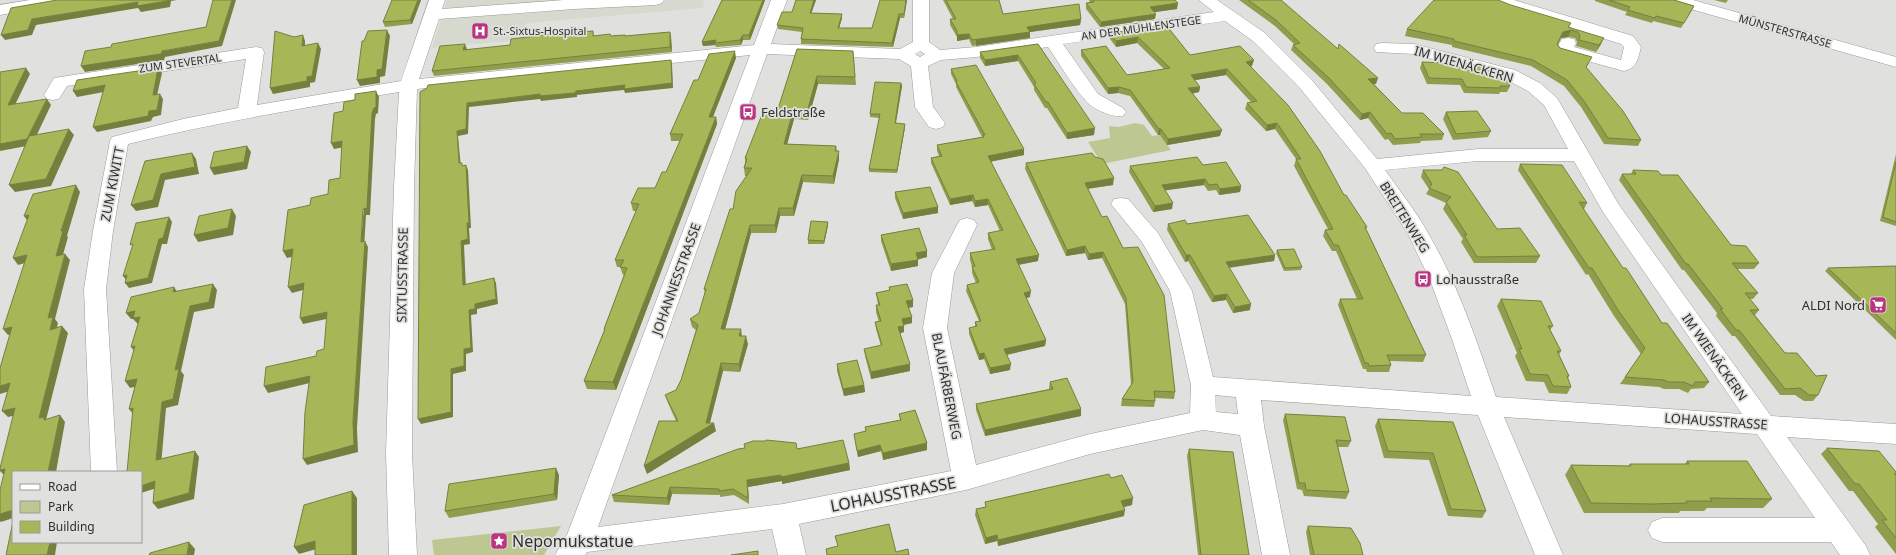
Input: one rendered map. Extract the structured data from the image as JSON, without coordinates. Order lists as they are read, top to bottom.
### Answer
{
  "streets": {
    "street": [
      "AN DER MÜHLENSTEGE",
      "MÜNSTERSTRASSE",
      "ZUM STEVERTAL",
      "IM WIENÄCKERN",
      "ZUM KIWITT",
      "BREITENWEG",
      "SIXTUSSTRASSE",
      "JOHANNESSTRASSE",
      "BLAUFÄRBERWEG",
      "LOHAUSSTRASSE"
    ]
  },
  "crossings": [
    ["AN DER MÜHLENSTEGE", "BREITENWEG"],
    ["ZUM STEVERTAL", "ZUM KIWITT"],
    ["IM WIENÄCKERN", "LOHAUSSTRASSE"],
    ["ZUM KIWITT", "SIXTUSSTRASSE"],
    ["BREITENWEG", "LOHAUSSTRASSE"],
    ["JOHANNESSTRASSE", "LOHAUSSTRASSE"],
    ["BLAUFÄRBERWEG", "LOHAUSSTRASSE"]
  ],
  "places": {
    "hospital": ["St.-Sixtus-Hospital"],
    "bus stop": ["Feldstraße", "Lohausstraße"],
    "supermarket": ["ALDI Nord"],
    "place": ["Nepomukstatue"]
  },
  "legend": ["Road", "Park", "Building"]
}
